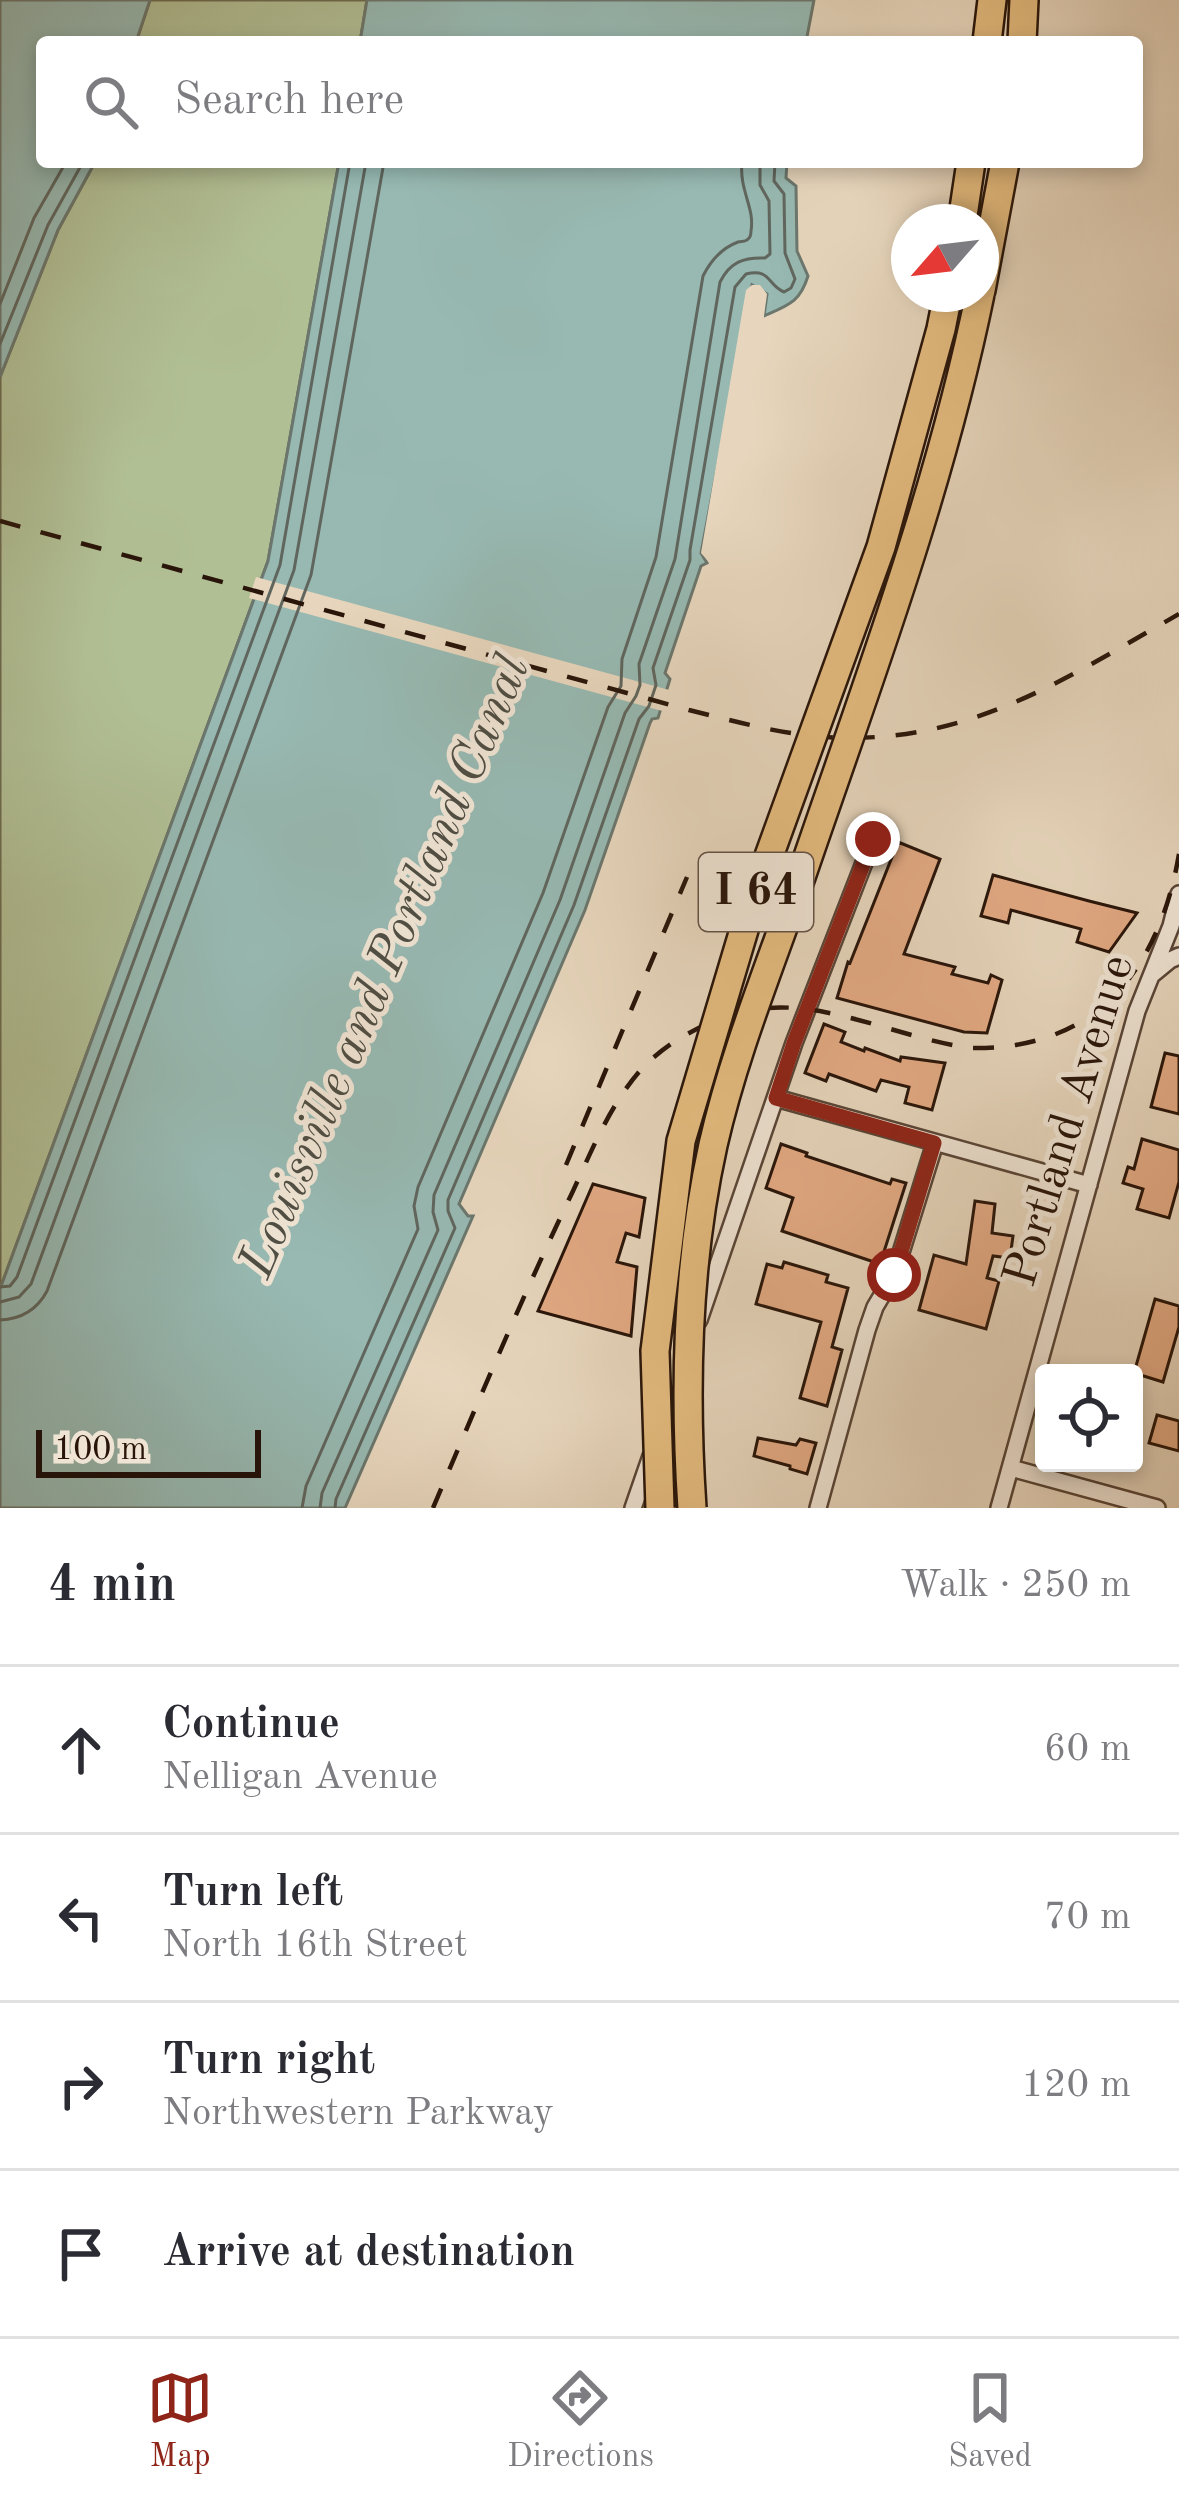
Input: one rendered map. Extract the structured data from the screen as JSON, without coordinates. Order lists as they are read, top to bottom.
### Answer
{
  "streets": {
    "highway": ["I 64"],
    "street": ["Portland Avenue"]
  },
  "water": ["Louisville and Portland Canal"],
  "scale_bar": "100 m",
  "north": "bottom left",
  "page": {
    "search": "Search here",
    "scale": "100 m",
    "heading": ["4 min", "Walk · 250 m"],
    "list": [
      ["Continue", "Nelligan Avenue", "60 m"],
      ["Turn left", "North 16th Street", "70 m"],
      ["Turn right", "Northwestern Parkway", "120 m"],
      "Arrive at destination"
    ],
    "nav": ["Map", "Directions", "Saved"]
  }
}
